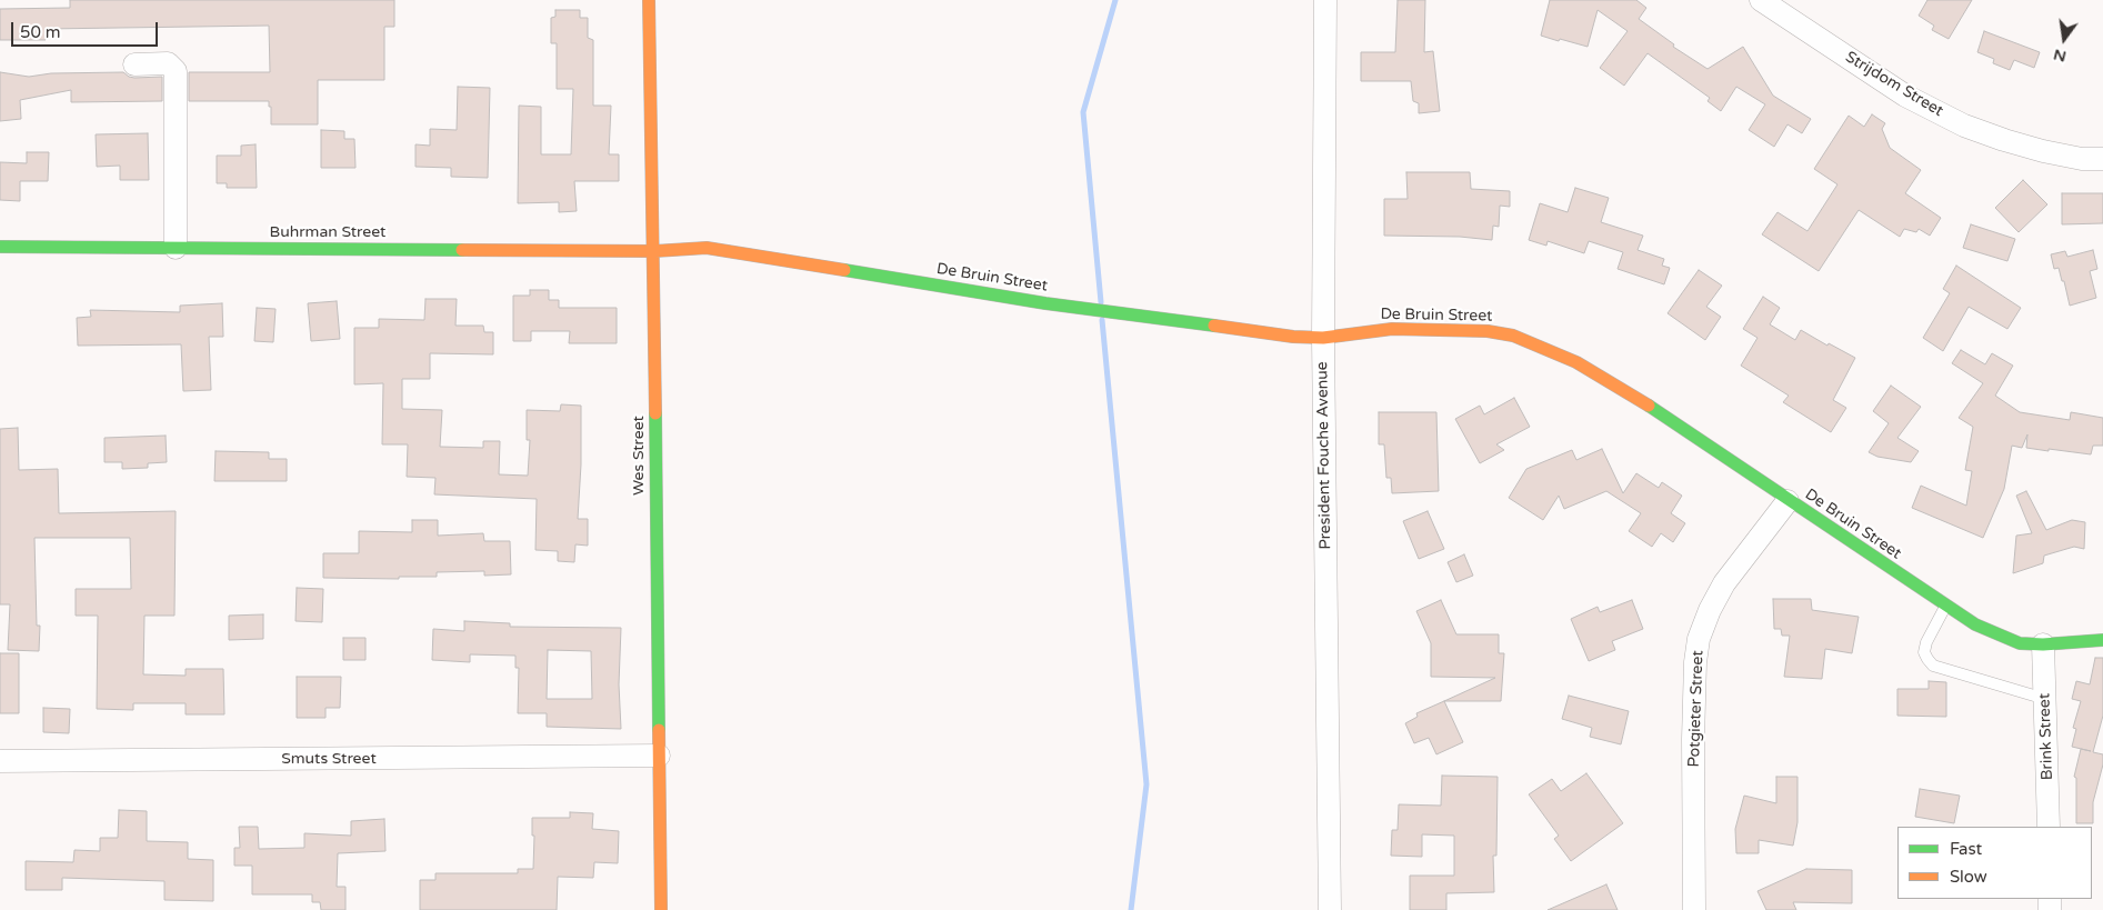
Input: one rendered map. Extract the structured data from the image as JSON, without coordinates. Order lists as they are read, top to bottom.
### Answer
{
  "streets": {
    "street": [
      "Strijdom Street",
      "Buhrman Street",
      "De Bruin Street",
      "Wes Street",
      "President Fouche Avenue",
      "Potgieter Street",
      "Brink Street",
      "Smuts Street"
    ]
  },
  "crossings": [
    ["Buhrman Street", "De Bruin Street"],
    ["Buhrman Street", "Wes Street"],
    ["De Bruin Street", "Wes Street"],
    ["De Bruin Street", "President Fouche Avenue"],
    ["De Bruin Street", "Potgieter Street"],
    ["De Bruin Street", "Brink Street"],
    ["Wes Street", "Smuts Street"]
  ],
  "legend": ["Fast", "Slow"],
  "scale_bar": "50 m",
  "north": "bottom"
}
